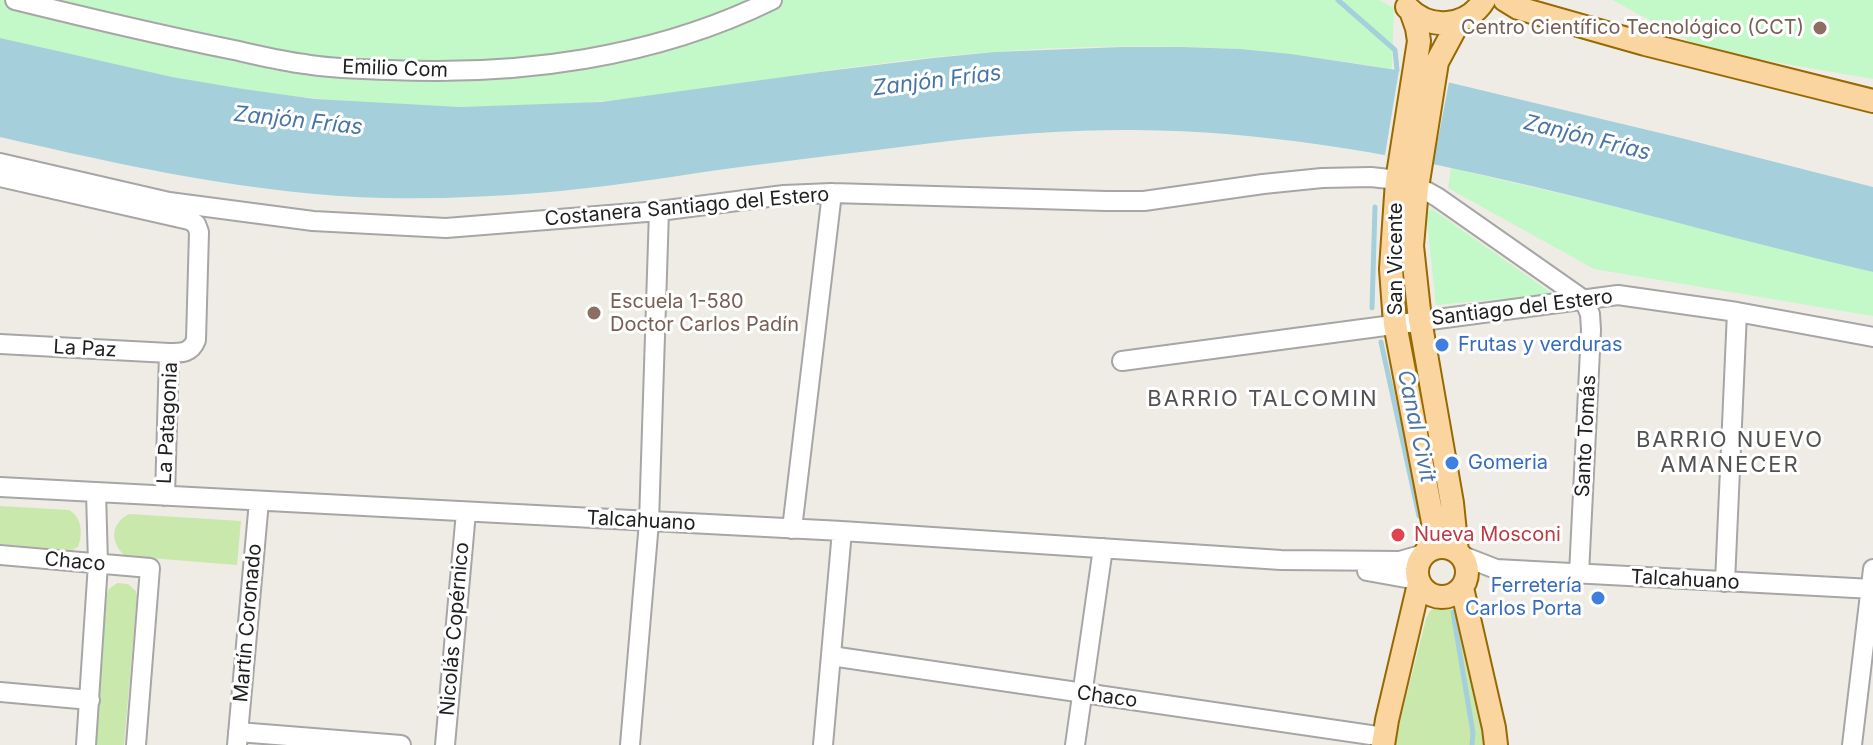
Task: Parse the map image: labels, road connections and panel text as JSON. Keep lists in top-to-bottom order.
{
  "streets": {
    "main road": ["San Vicente"],
    "street": [
      "Emilio Com",
      "Costanera Santiago del Estero",
      "Santiago del Estero",
      "La Paz",
      "La Patagonia",
      "Santo Tomás",
      "Talcahuano",
      "Chaco",
      "Martín Coronado",
      "Nicolás Copérnico"
    ]
  },
  "crossings": [
    ["Costanera Santiago del Estero", "San Vicente"],
    ["Costanera Santiago del Estero", "Santiago del Estero"],
    ["Costanera Santiago del Estero", "Santo Tomás"],
    ["San Vicente", "Santiago del Estero"],
    ["San Vicente", "Talcahuano"],
    ["Santiago del Estero", "Santo Tomás"],
    ["La Paz", "La Patagonia"],
    ["La Patagonia", "Talcahuano"],
    ["Santo Tomás", "Talcahuano"],
    ["Talcahuano", "Martín Coronado"],
    ["Talcahuano", "Nicolás Copérnico"]
  ],
  "districts": ["BARRIO TALCOMIN", "BARRIO NUEVO AMANECER"],
  "water": ["Zanjón Frías", "Canal Civit"],
  "places": [
    "Centro Científico Tecnológico (CCT)",
    "Escuela 1-580 Doctor Carlos Padín",
    "Frutas y verduras",
    "Gomeria",
    "Nueva Mosconi",
    "Ferretería Carlos Porta"
  ]
}
